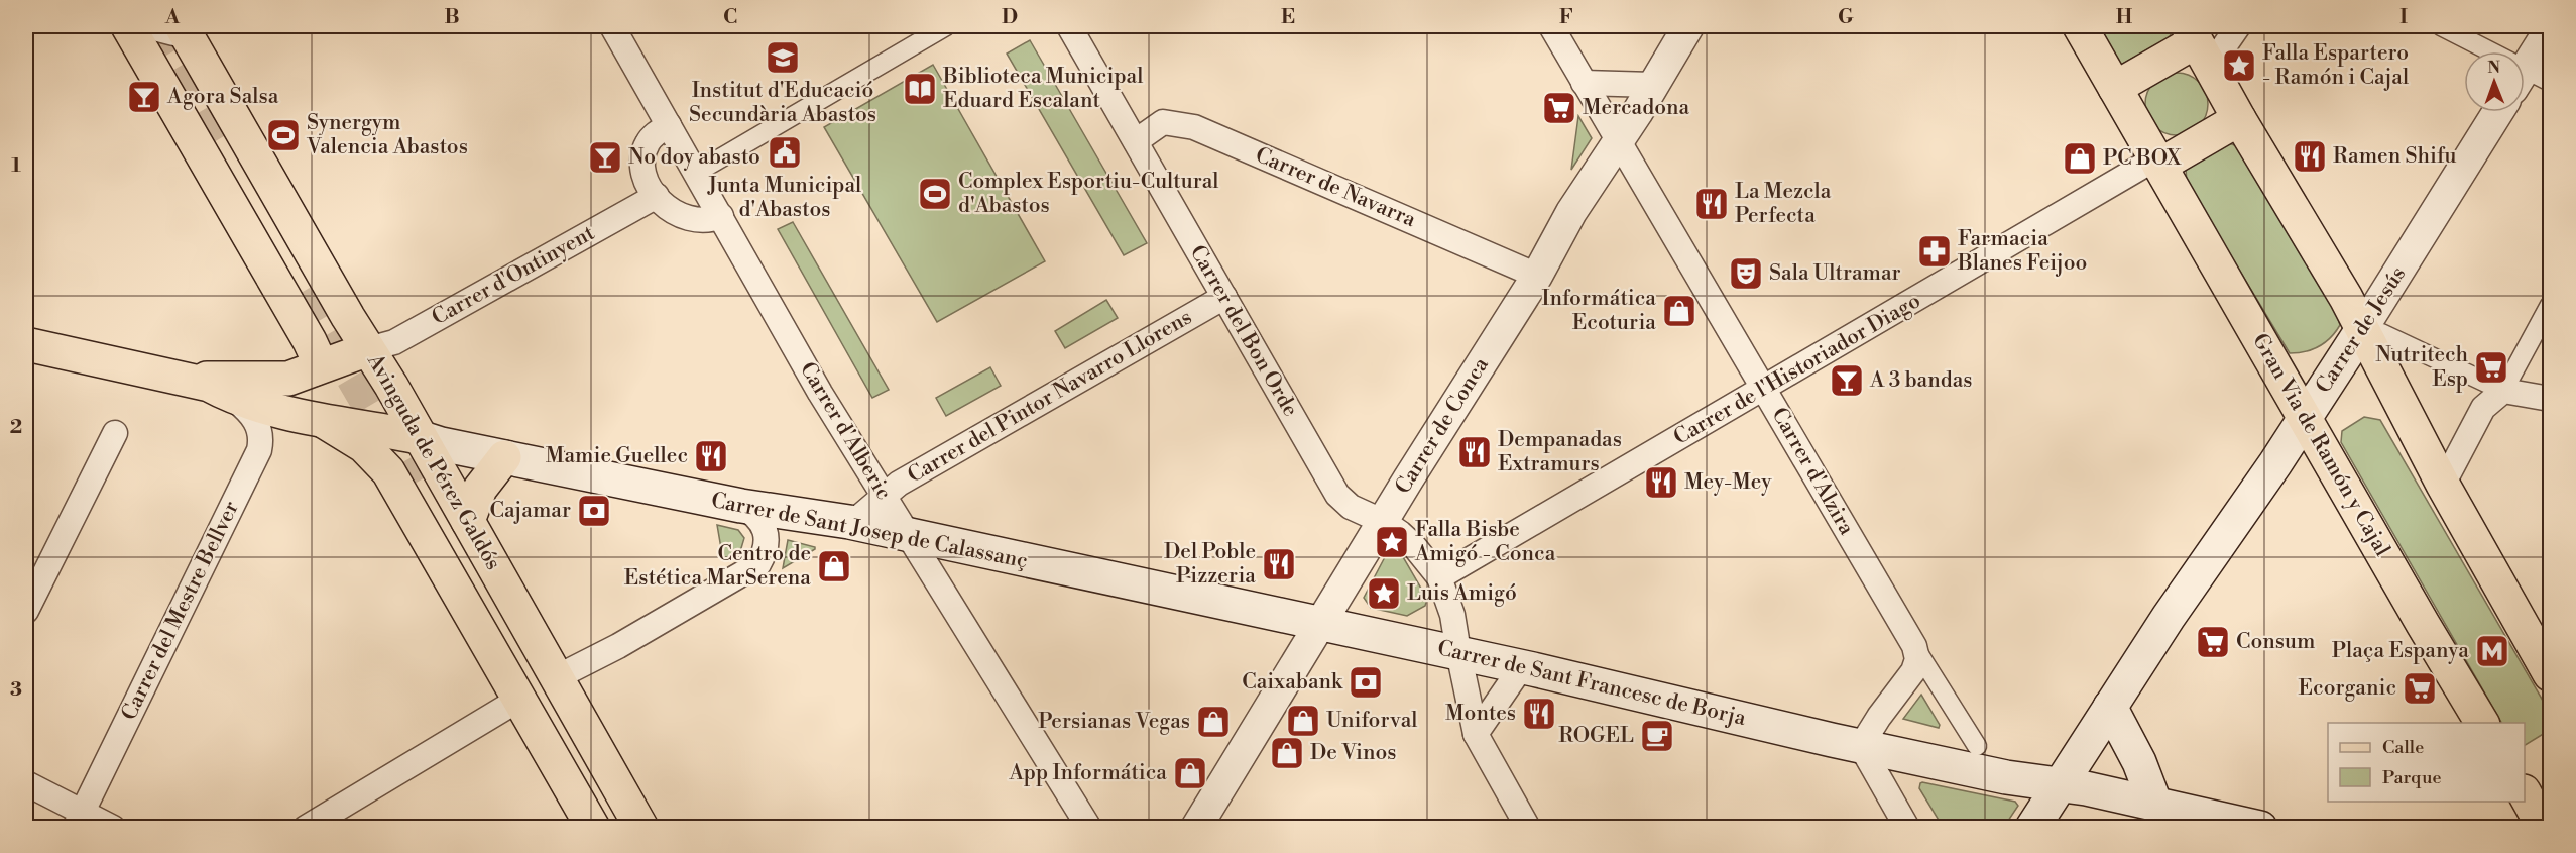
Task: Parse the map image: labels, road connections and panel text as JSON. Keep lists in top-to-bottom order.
{
  "streets": {
    "main road": [
      "Carrer de Jesús",
      "Gran Via de Ramón y Cajal",
      "Avinguda de Pérez Galdós",
      "Carrer de Sant Josep de Calassanç",
      "Carrer de Sant Francesc de Borja"
    ],
    "street": [
      "Carrer de Navarra",
      "Carrer d'Ontinyent",
      "Carrer del Bon Orde",
      "Carrer de l'Historiador Diago",
      "Carrer del Pintor Navarro Llorens",
      "Carrer de Conca",
      "Carrer d'Alberic",
      "Carrer d'Alzira",
      "Carrer del Mestre Bellver"
    ]
  },
  "crossings": [
    ["Carrer de Navarra", "Carrer del Bon Orde"],
    ["Carrer de Navarra", "Carrer de Conca"],
    ["Carrer d'Ontinyent", "Avinguda de Pérez Galdós"],
    ["Carrer de Jesús", "Gran Via de Ramón y Cajal"],
    ["Carrer de Jesús", "Carrer de Sant Francesc de Borja"],
    ["Carrer del Bon Orde", "Carrer de l'Historiador Diago"],
    ["Carrer del Bon Orde", "Carrer del Pintor Navarro Llorens"],
    ["Carrer del Bon Orde", "Carrer de Conca"],
    ["Carrer del Bon Orde", "Carrer de Sant Francesc de Borja"],
    ["Carrer de l'Historiador Diago", "Gran Via de Ramón y Cajal"],
    ["Carrer de l'Historiador Diago", "Carrer d'Alzira"],
    ["Carrer del Pintor Navarro Llorens", "Carrer d'Alberic"],
    ["Carrer del Pintor Navarro Llorens", "Carrer de Sant Josep de Calassanç"],
    ["Carrer de Conca", "Carrer d'Alzira"],
    ["Carrer de Conca", "Carrer de Sant Josep de Calassanç"],
    ["Carrer de Conca", "Carrer de Sant Francesc de Borja"],
    ["Carrer d'Alberic", "Carrer de Sant Josep de Calassanç"],
    ["Avinguda de Pérez Galdós", "Carrer de Sant Josep de Calassanç"],
    ["Carrer de Sant Josep de Calassanç", "Carrer de Sant Francesc de Borja"]
  ],
  "places": {
    "school or university": ["Institut d'Educació Secundària Abastos"],
    "place": ["Falla Espartero - Ramón i Cajal", "Falla Bisbe Amigó - Conca", "Luis Amigó"],
    "library": ["Biblioteca Municipal Eduard Escalant"],
    "bar": ["Agora Salsa", "No doy abasto", "A 3 bandas"],
    "supermarket": [
      "Mercadona",
      "Nutritech Esp",
      "Consum",
      "Ecorganic"
    ],
    "sports": ["Synergym Valencia Abastos", "Complex Esportiu-Cultural d'Abastos"],
    "public building": ["Junta Municipal d'Abastos"],
    "restaurant": [
      "Ramen Shifu",
      "La Mezcla Perfecta",
      "Dempanadas Extramurs",
      "Mamie Guellec",
      "Mey-Mey",
      "Del Poble Pizzeria",
      "Montes"
    ],
    "shop": [
      "PC BOX",
      "Informática Ecoturia",
      "Centro de Estética MarSerena",
      "Uniforval",
      "Persianas Vegas",
      "De Vinos",
      "App Informática"
    ],
    "pharmacy": ["Farmacia Blanes Feijoo"],
    "theatre": ["Sala Ultramar"],
    "bank": ["Cajamar", "Caixabank"],
    "metro station": ["Plaça Espanya"],
    "cafe": ["ROGEL"]
  },
  "legend": ["Calle", "Parque"],
  "north": "top",
  "grid": {
    "columns": [
      "A",
      "B",
      "C",
      "D",
      "E",
      "F",
      "G",
      "H",
      "I"
    ],
    "rows": ["1", "2", "3"]
  }
}
